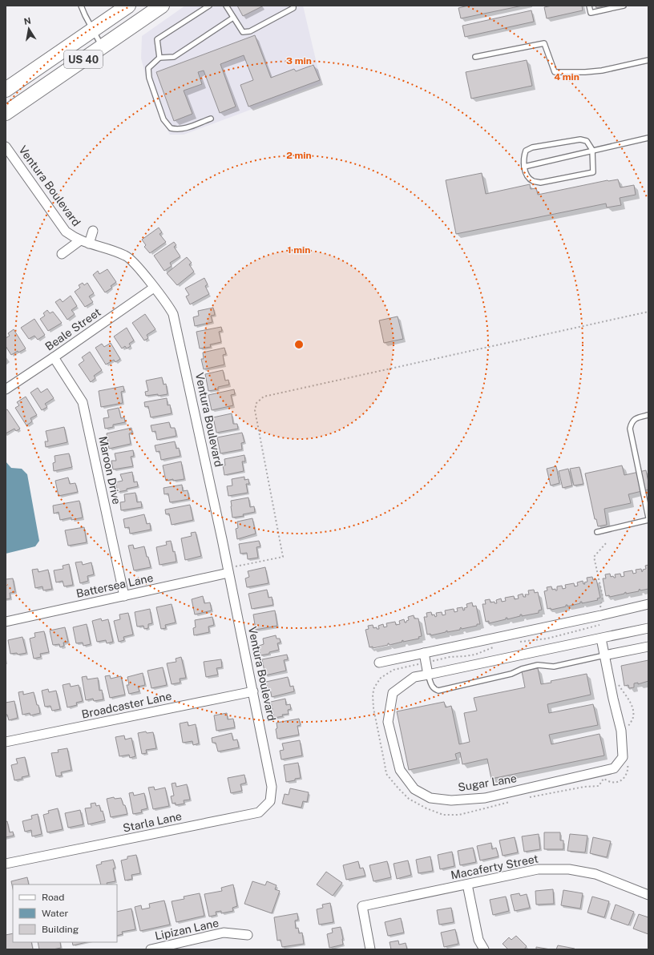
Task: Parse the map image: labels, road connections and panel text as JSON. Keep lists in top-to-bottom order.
{
  "streets": {
    "main road": ["US 40"],
    "street": [
      "Ventura Boulevard",
      "Beale Street",
      "Maroon Drive",
      "Battersea Lane",
      "Broadcaster Lane",
      "Sugar Lane",
      "Starla Lane",
      "Macaferty Street",
      "Lipizan Lane"
    ]
  },
  "crossings": [
    ["Ventura Boulevard", "Beale Street"],
    ["Ventura Boulevard", "Battersea Lane"],
    ["Ventura Boulevard", "Broadcaster Lane"],
    ["Ventura Boulevard", "Starla Lane"],
    ["Beale Street", "Maroon Drive"],
    ["Maroon Drive", "Battersea Lane"]
  ],
  "legend": ["Road", "Water", "Building"],
  "north": "top",
  "rings": [
    "3 min",
    "4 min",
    "2 min",
    "1 min"
  ]
}
